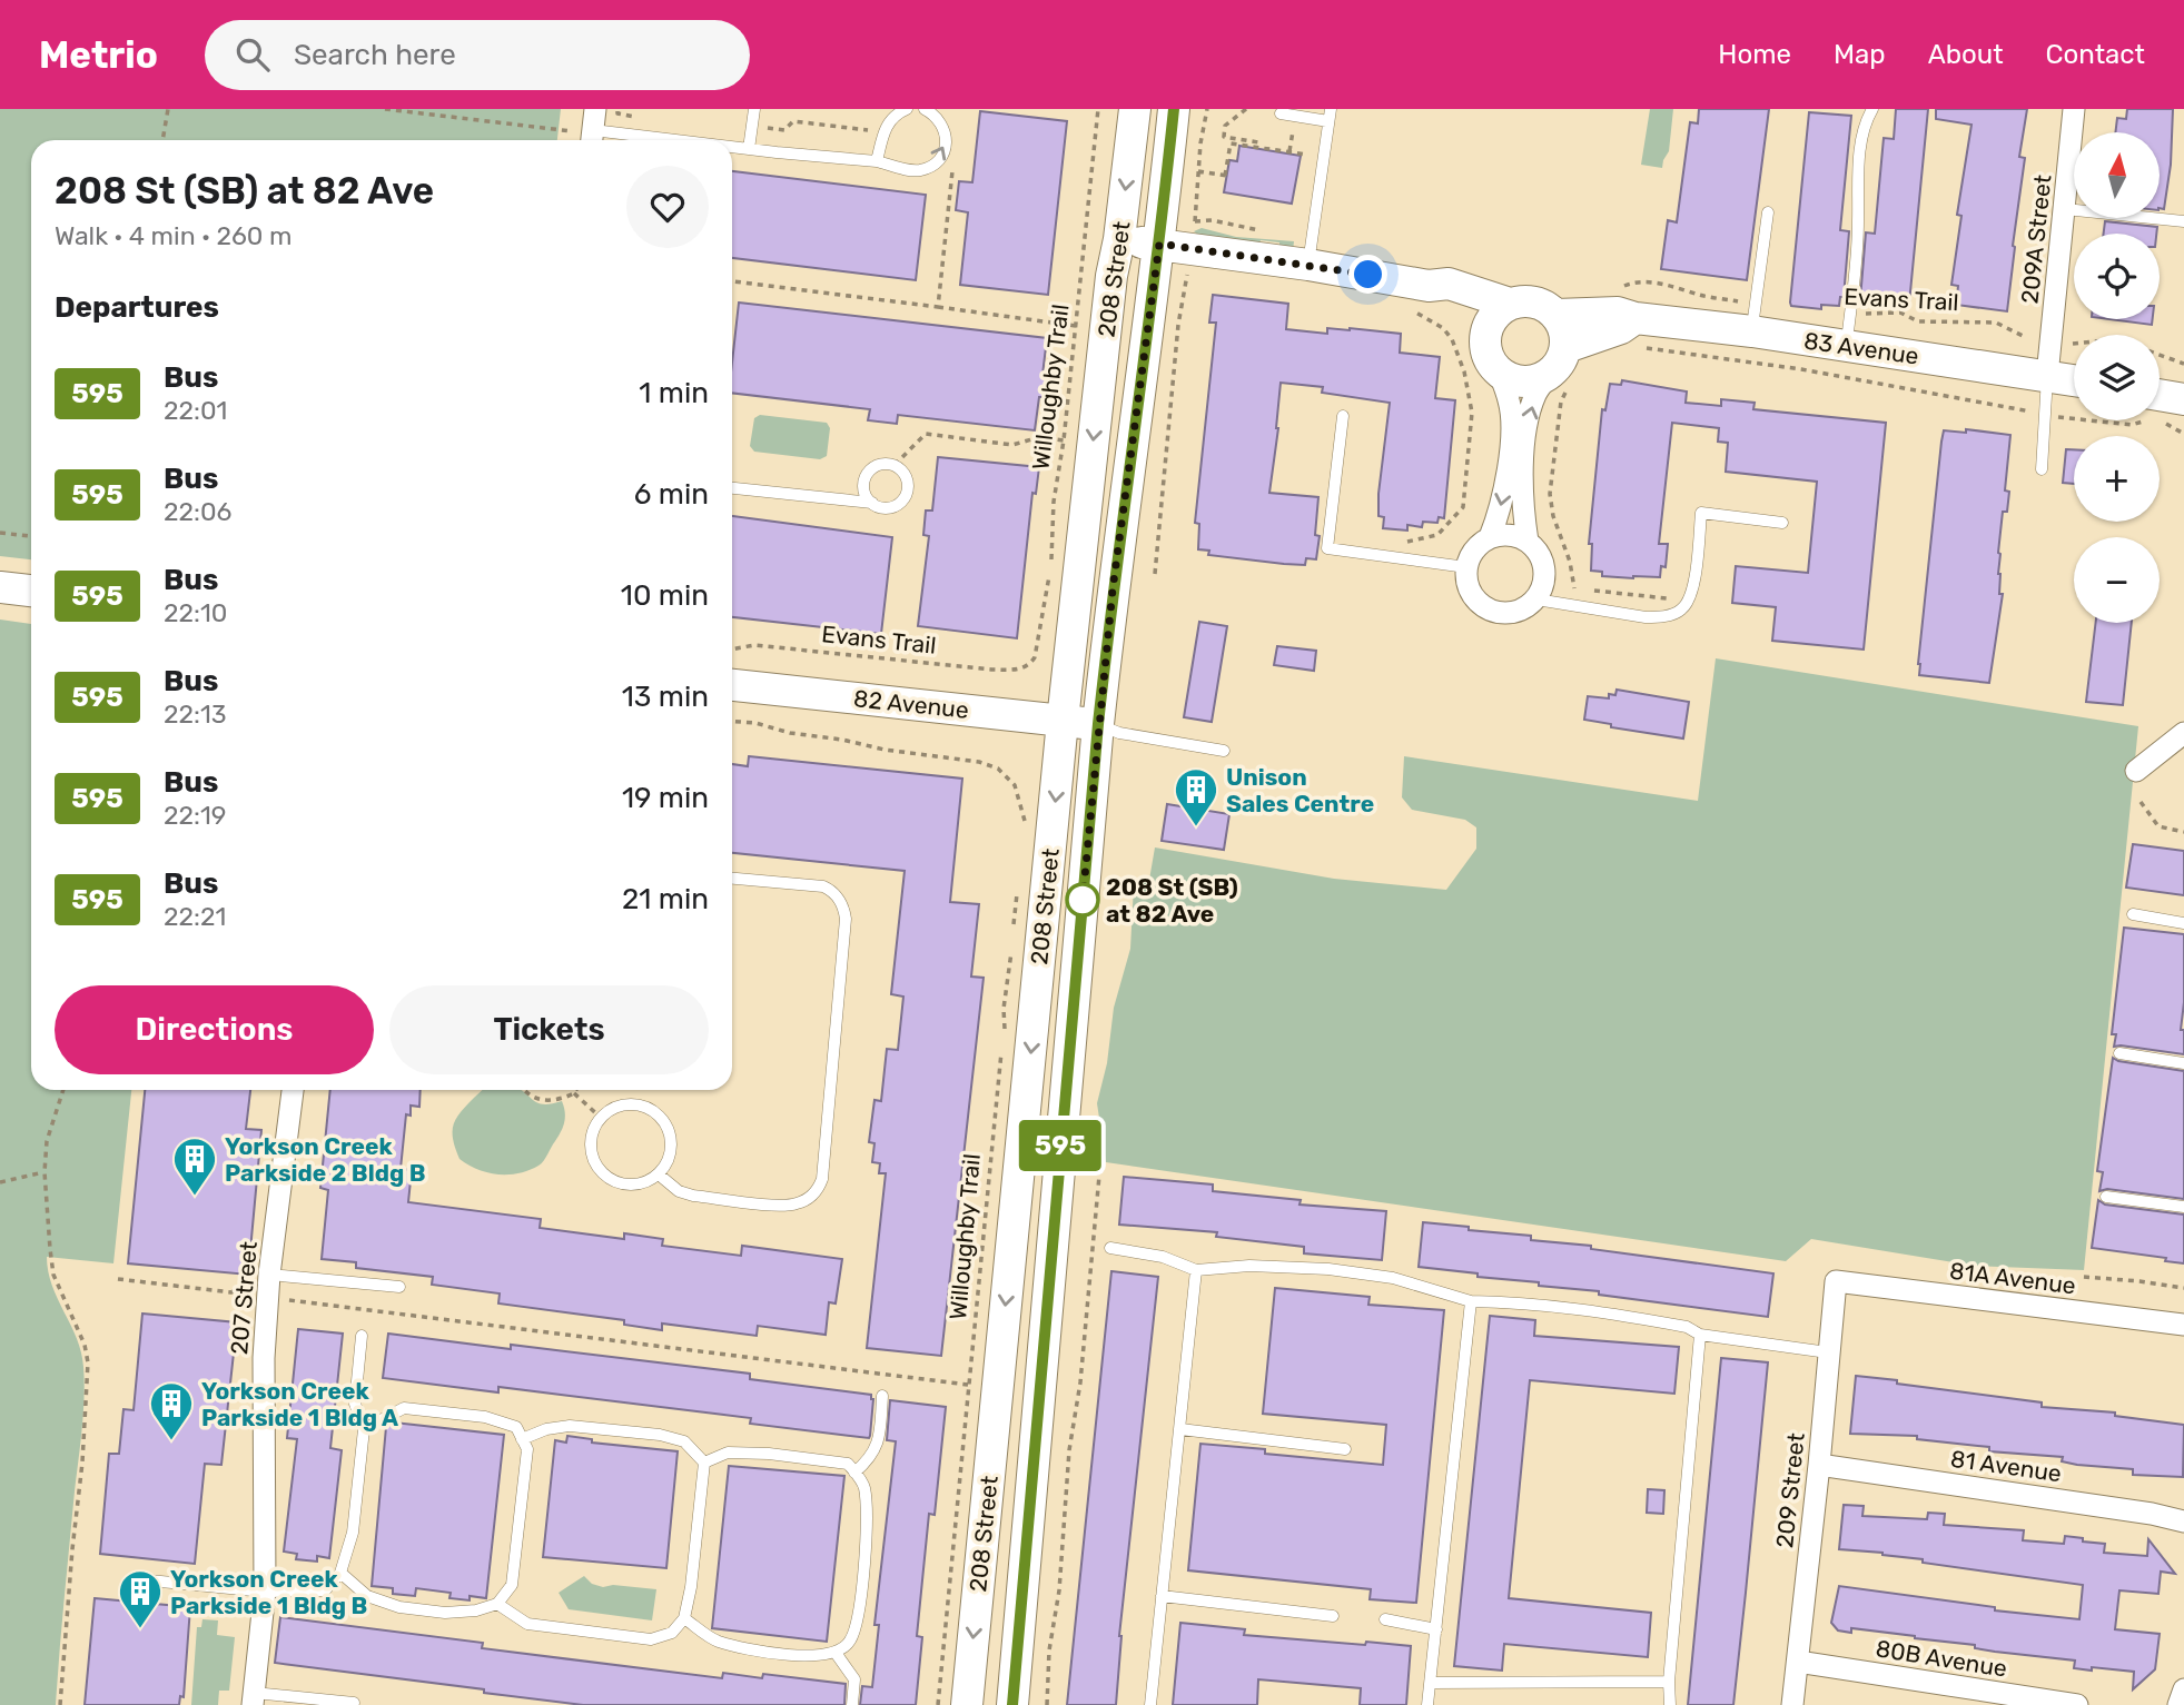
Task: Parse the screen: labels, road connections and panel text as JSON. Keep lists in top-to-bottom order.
{
  "streets": {
    "main road": ["208 Street", "83 Avenue", "82 Avenue"],
    "street": [
      "209A Street",
      "81A Avenue",
      "207 Street",
      "81 Avenue",
      "209 Street",
      "80B Avenue"
    ],
    "path": ["Evans Trail", "Willoughby Trail"]
  },
  "crossings": [
    ["209A Street", "83 Avenue"],
    ["208 Street", "82 Avenue"],
    ["Evans Trail", "Willoughby Trail"],
    ["81A Avenue", "209 Street"],
    ["81 Avenue", "209 Street"],
    ["209 Street", "80B Avenue"]
  ],
  "places": {
    "building": [
      "Unison Sales Centre",
      "Yorkson Creek Parkside 2 Bldg B",
      "Yorkson Creek Parkside 1 Bldg A",
      "Yorkson Creek Parkside 1 Bldg B"
    ],
    "other": ["208 St (SB) at 82 Ave"]
  },
  "lines": ["bus line 595"],
  "north": "top",
  "page": {
    "header": "Metrio",
    "search": "Search here",
    "nav": [
      "Home",
      "Map",
      "About",
      "Contact"
    ],
    "on_map": "595",
    "map_buttons": ["+", "−"],
    "heading": [
      ["208 St (SB) at 82 Ave", "Walk · 4 min · 260 m"],
      "Departures"
    ],
    "list": [
      {
        "mark": "595",
        "name": "Bus",
        "note": "22:01",
        "value": "1 min"
      },
      {
        "mark": "595",
        "name": "Bus",
        "note": "22:06",
        "value": "6 min"
      },
      {
        "mark": "595",
        "name": "Bus",
        "note": "22:10",
        "value": "10 min"
      },
      {
        "mark": "595",
        "name": "Bus",
        "note": "22:13",
        "value": "13 min"
      },
      {
        "mark": "595",
        "name": "Bus",
        "note": "22:19",
        "value": "19 min"
      },
      {
        "mark": "595",
        "name": "Bus",
        "note": "22:21",
        "value": "21 min"
      }
    ],
    "buttons": ["Directions", "Tickets"]
  }
}
